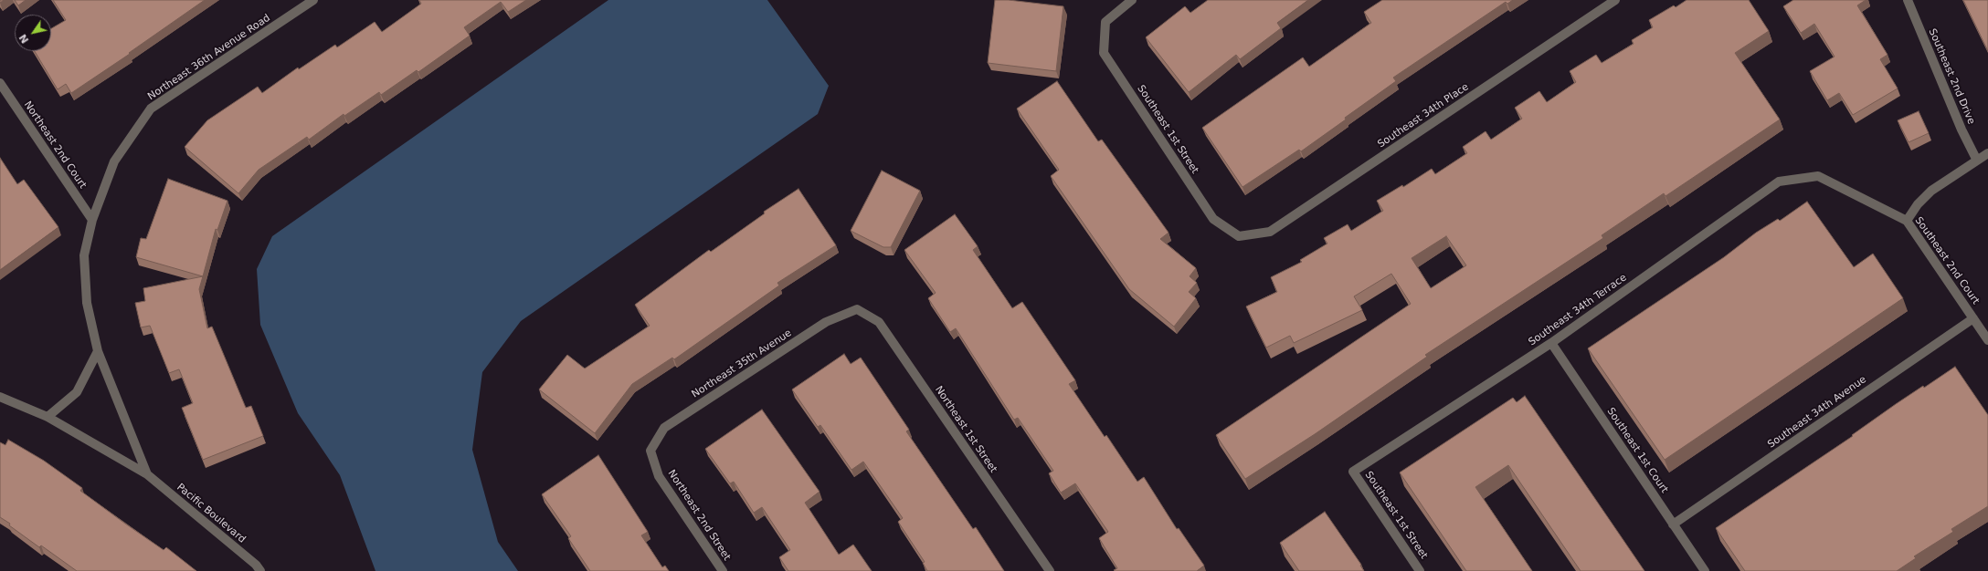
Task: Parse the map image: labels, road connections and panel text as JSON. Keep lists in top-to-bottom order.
{
  "streets": {
    "street": [
      "Northeast 36th Avenue Road",
      "Southeast 2nd Drive",
      "Southeast 34th Place",
      "Southeast 1st Street",
      "Northeast 2nd Court",
      "Southeast 2nd Court",
      "Southeast 34th Terrace",
      "Northeast 35th Avenue",
      "Southeast 34th Avenue",
      "Northeast 1st Street",
      "Southeast 1st Court",
      "Pacific Boulevard",
      "Northeast 2nd Street"
    ]
  },
  "crossings": [
    ["Northeast 36th Avenue Road", "Northeast 2nd Court"],
    ["Northeast 36th Avenue Road", "Pacific Boulevard"],
    ["Southeast 34th Place", "Southeast 1st Street"],
    ["Southeast 1st Street", "Southeast 34th Terrace"],
    ["Southeast 2nd Court", "Southeast 34th Terrace"],
    ["Southeast 2nd Court", "Southeast 34th Avenue"],
    ["Southeast 34th Terrace", "Southeast 1st Court"],
    ["Northeast 35th Avenue", "Northeast 1st Street"],
    ["Northeast 35th Avenue", "Northeast 2nd Street"],
    ["Southeast 34th Avenue", "Southeast 1st Court"]
  ],
  "north": "bottom left"
}
